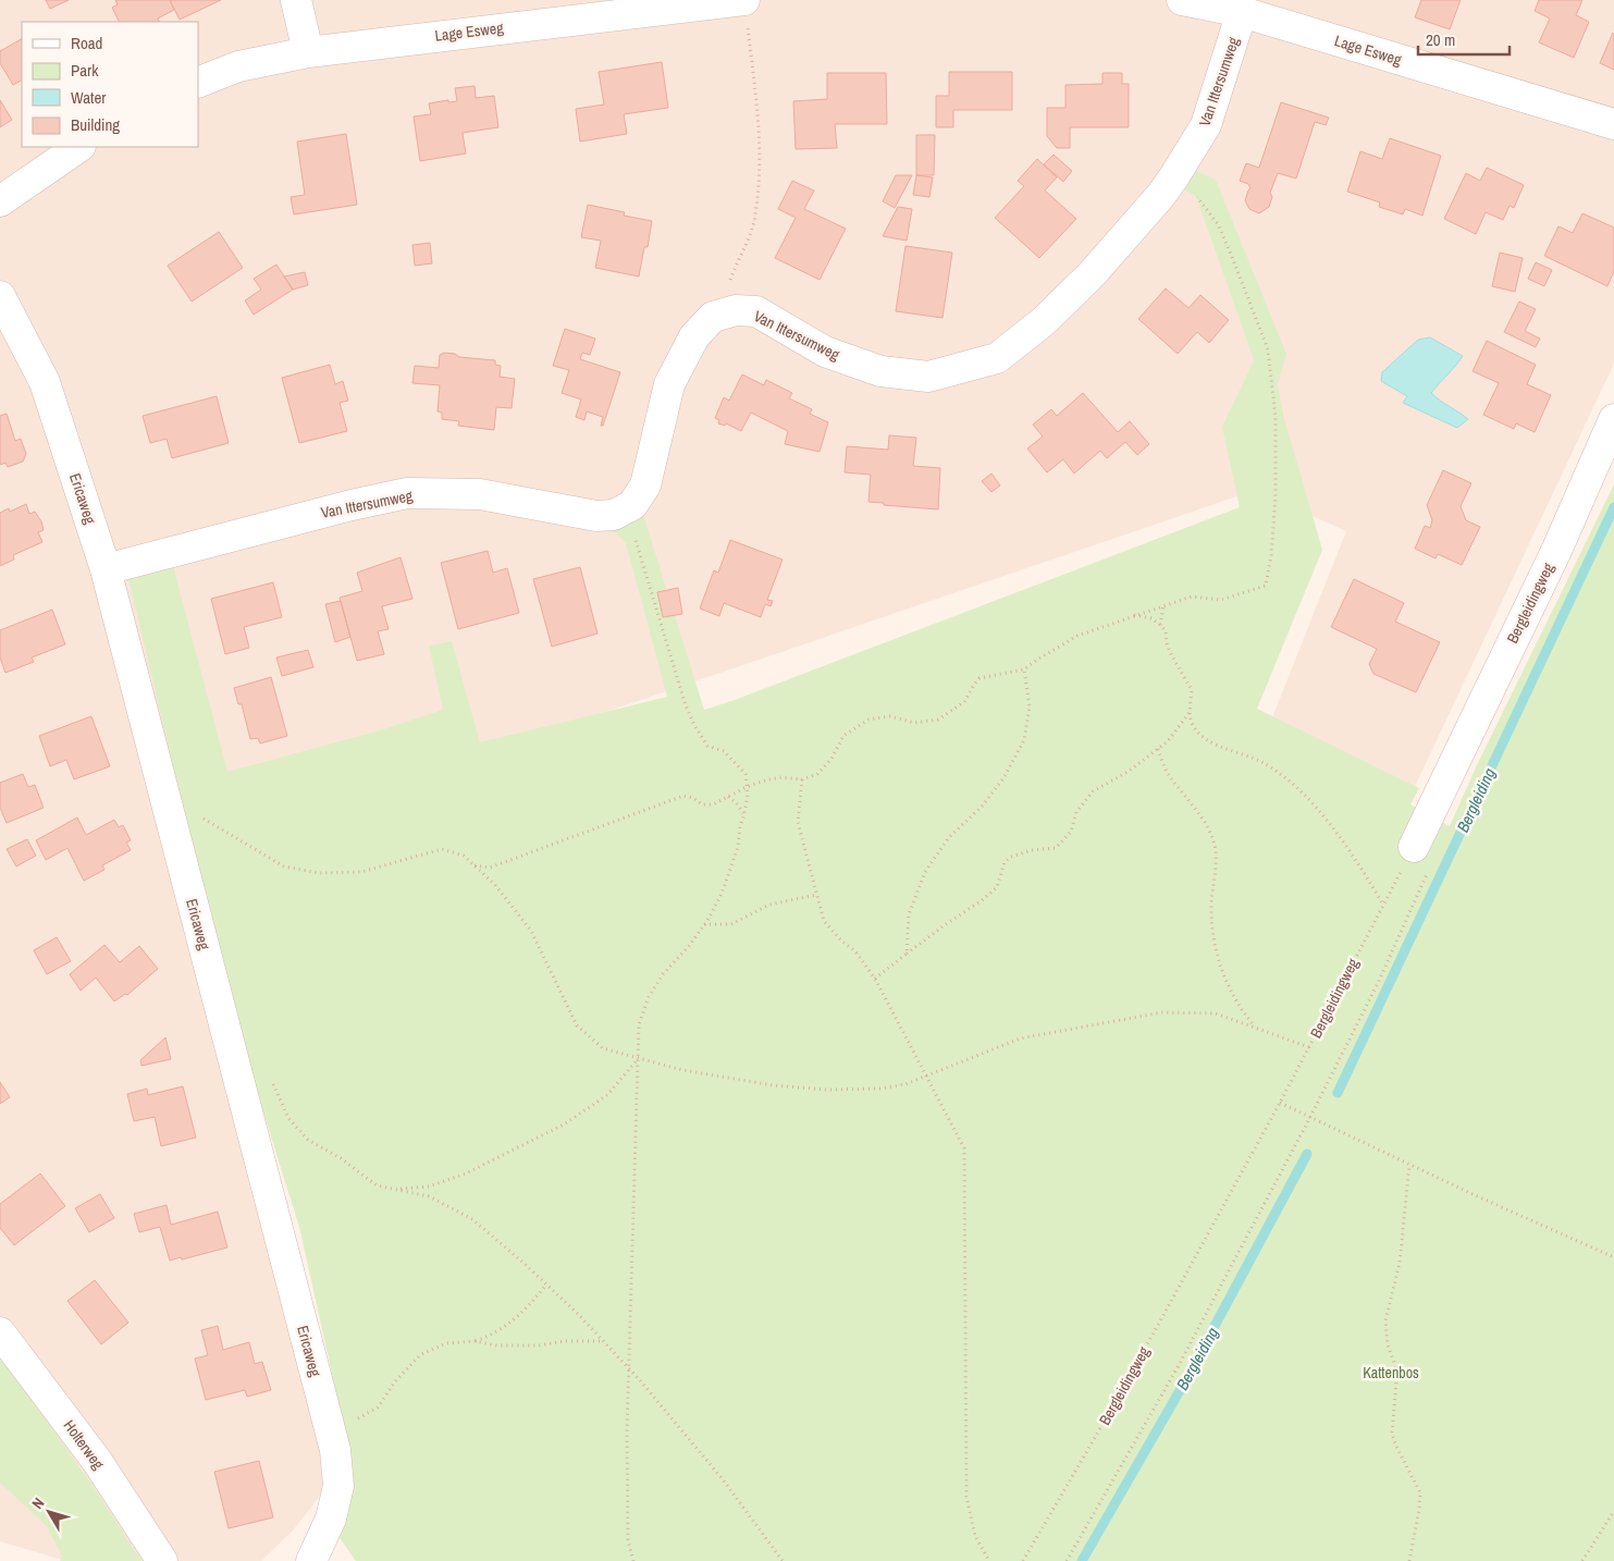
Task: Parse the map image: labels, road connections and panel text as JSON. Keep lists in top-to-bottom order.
{
  "streets": {
    "street": [
      "Lage Esweg",
      "Van Ittersumweg",
      "Ericaweg",
      "Bergleidingweg",
      "Holterweg"
    ]
  },
  "crossings": [
    ["Lage Esweg", "Van Ittersumweg"],
    ["Van Ittersumweg", "Ericaweg"]
  ],
  "water": ["Bergleiding"],
  "parks": ["Kattenbos"],
  "legend": [
    "Road",
    "Park",
    "Water",
    "Building"
  ],
  "scale_bar": "20 m",
  "north": "top left"
}
